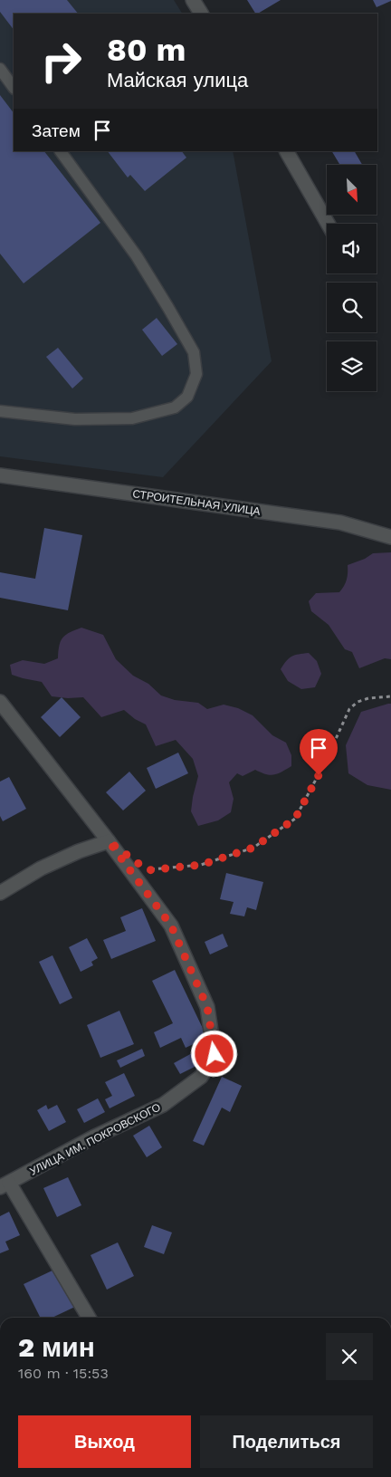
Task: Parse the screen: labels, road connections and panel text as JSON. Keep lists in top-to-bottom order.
{
  "streets": {
    "street": ["СТРОИТЕЛЬНАЯ УЛИЦА", "УЛИЦА ИМ. ПОКРОВСКОГО"]
  },
  "north": "bottom right",
  "page": {
    "turn": ["80 m", "Майская улица"],
    "then": "Затем",
    "heading": ["2 мин", "160 m · 15:53"],
    "buttons": ["Выход", "Поделиться"]
  }
}
